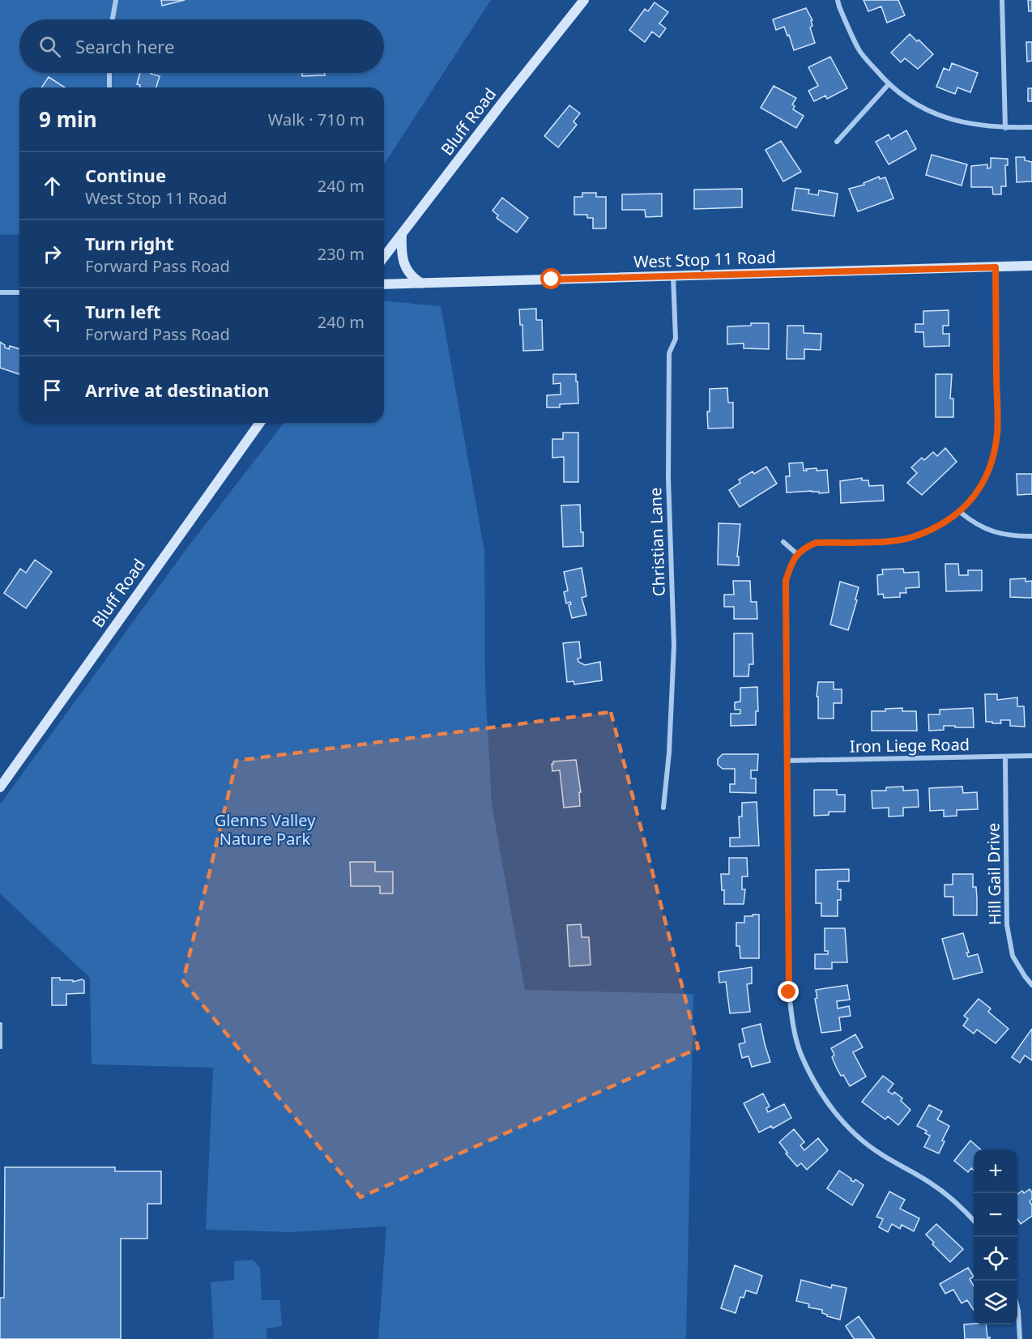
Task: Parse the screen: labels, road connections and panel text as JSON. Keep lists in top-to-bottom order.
{
  "streets": {
    "main road": ["Bluff Road", "West Stop 11 Road"],
    "street": ["Christian Lane", "Iron Liege Road", "Hill Gail Drive"]
  },
  "crossings": [
    ["West Stop 11 Road", "Christian Lane"],
    ["Iron Liege Road", "Hill Gail Drive"]
  ],
  "parks": ["Glenns Valley Nature Park"],
  "page": {
    "search": "Search here",
    "heading": ["9 min", "Walk · 710 m"],
    "list": [
      ["Continue", "West Stop 11 Road", "240 m"],
      ["Turn right", "Forward Pass Road", "230 m"],
      ["Turn left", "Forward Pass Road", "240 m"],
      "Arrive at destination"
    ],
    "map_buttons": ["+", "−"]
  }
}
